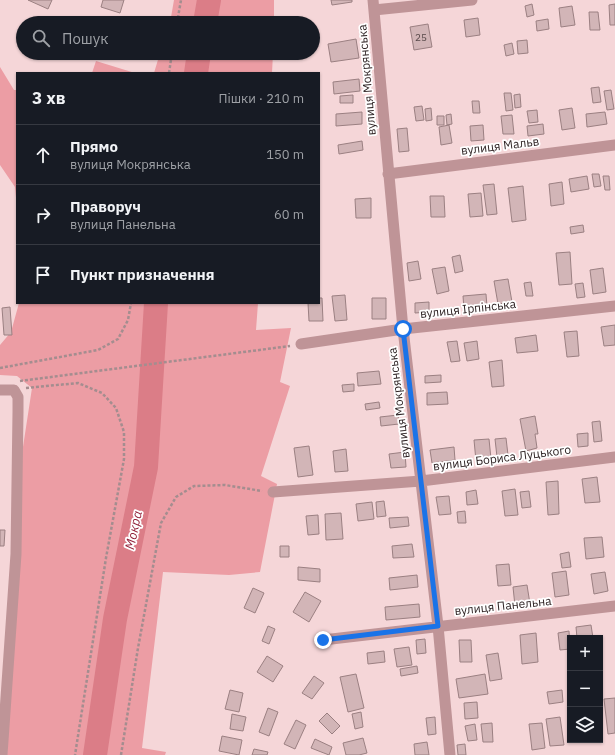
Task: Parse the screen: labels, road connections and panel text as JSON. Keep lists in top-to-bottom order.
{
  "streets": {
    "street": [
      "вулиця Мокрянська",
      "вулиця Мальв",
      "вулиця Ірпінська",
      "вулиця Бориса Луцького",
      "вулиця Панельна"
    ]
  },
  "crossings": [
    ["вулиця Мокрянська", "вулиця Мальв"],
    ["вулиця Мокрянська", "вулиця Ірпінська"],
    ["вулиця Мокрянська", "вулиця Бориса Луцького"],
    ["вулиця Мокрянська", "вулиця Панельна"]
  ],
  "water": ["Мокра"],
  "house_numbers": ["25"],
  "page": {
    "search": "Пошук",
    "heading": ["3 хв", "Пішки · 210 m"],
    "list": [
      ["Прямо", "вулиця Мокрянська", "150 m"],
      ["Праворуч", "вулиця Панельна", "60 m"],
      "Пункт призначення"
    ],
    "map_buttons": ["+", "−"]
  }
}
